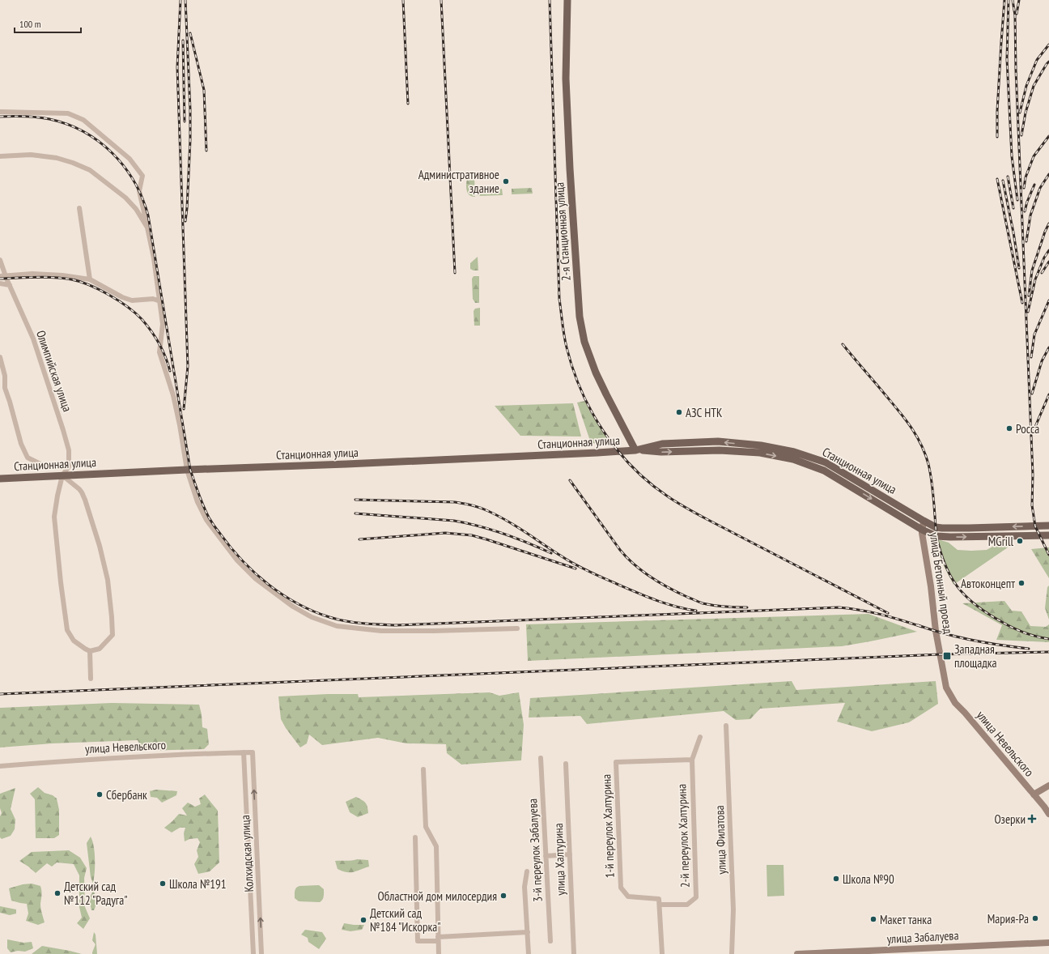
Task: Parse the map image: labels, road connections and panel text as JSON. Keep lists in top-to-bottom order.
{
  "streets": {
    "main road": ["2-я Станционная улица", "Станционная улица"],
    "street": [
      "Олимпийская улица",
      "улица Бетонный проезд",
      "улица Невельского",
      "1-й переулок Халтурина",
      "2-й переулок Халтурина",
      "улица Филатова",
      "3-й переулок Забалуева",
      "Колхидская улица",
      "улица Халтурина",
      "улица Забалуева"
    ]
  },
  "crossings": [
    ["2-я Станционная улица", "Станционная улица"],
    ["Станционная улица", "улица Бетонный проезд"],
    ["улица Бетонный проезд", "улица Невельского"],
    ["улица Невельского", "Колхидская улица"],
    ["1-й переулок Халтурина", "2-й переулок Халтурина"]
  ],
  "places": {
    "other": [
      "Административное здание",
      "АЗС НТК",
      "Росса",
      "MGrill",
      "Автоконцепт",
      "Сбербанк",
      "Школа №90",
      "Школа №191",
      "Детский сад №112 \"Радуга\"",
      "Областной дом милосердия",
      "Мария-Ра",
      "Макет танка",
      "Детский сад №184 \"Искорка\""
    ],
    "transit": ["Западная площадка"],
    "health": ["Озерки"]
  },
  "scale_bar": "100 m"
}
